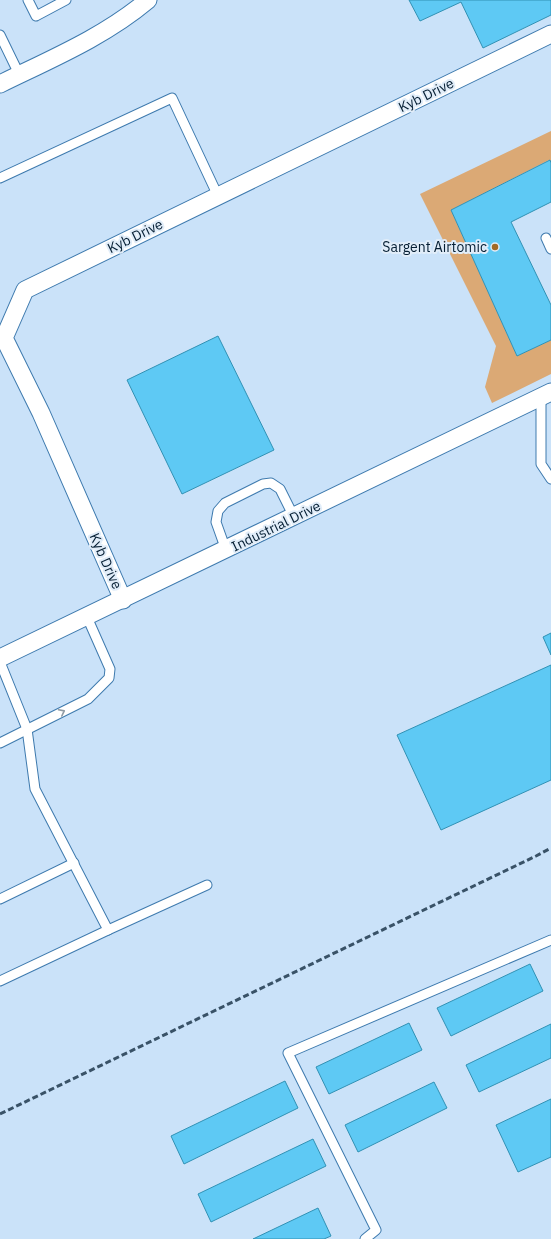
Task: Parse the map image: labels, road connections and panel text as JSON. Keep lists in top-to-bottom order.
{
  "streets": {
    "street": ["Kyb Drive", "Industrial Drive"]
  },
  "crossings": [
    ["Kyb Drive", "Industrial Drive"]
  ],
  "places": ["Sargent Airtomic"]
}
